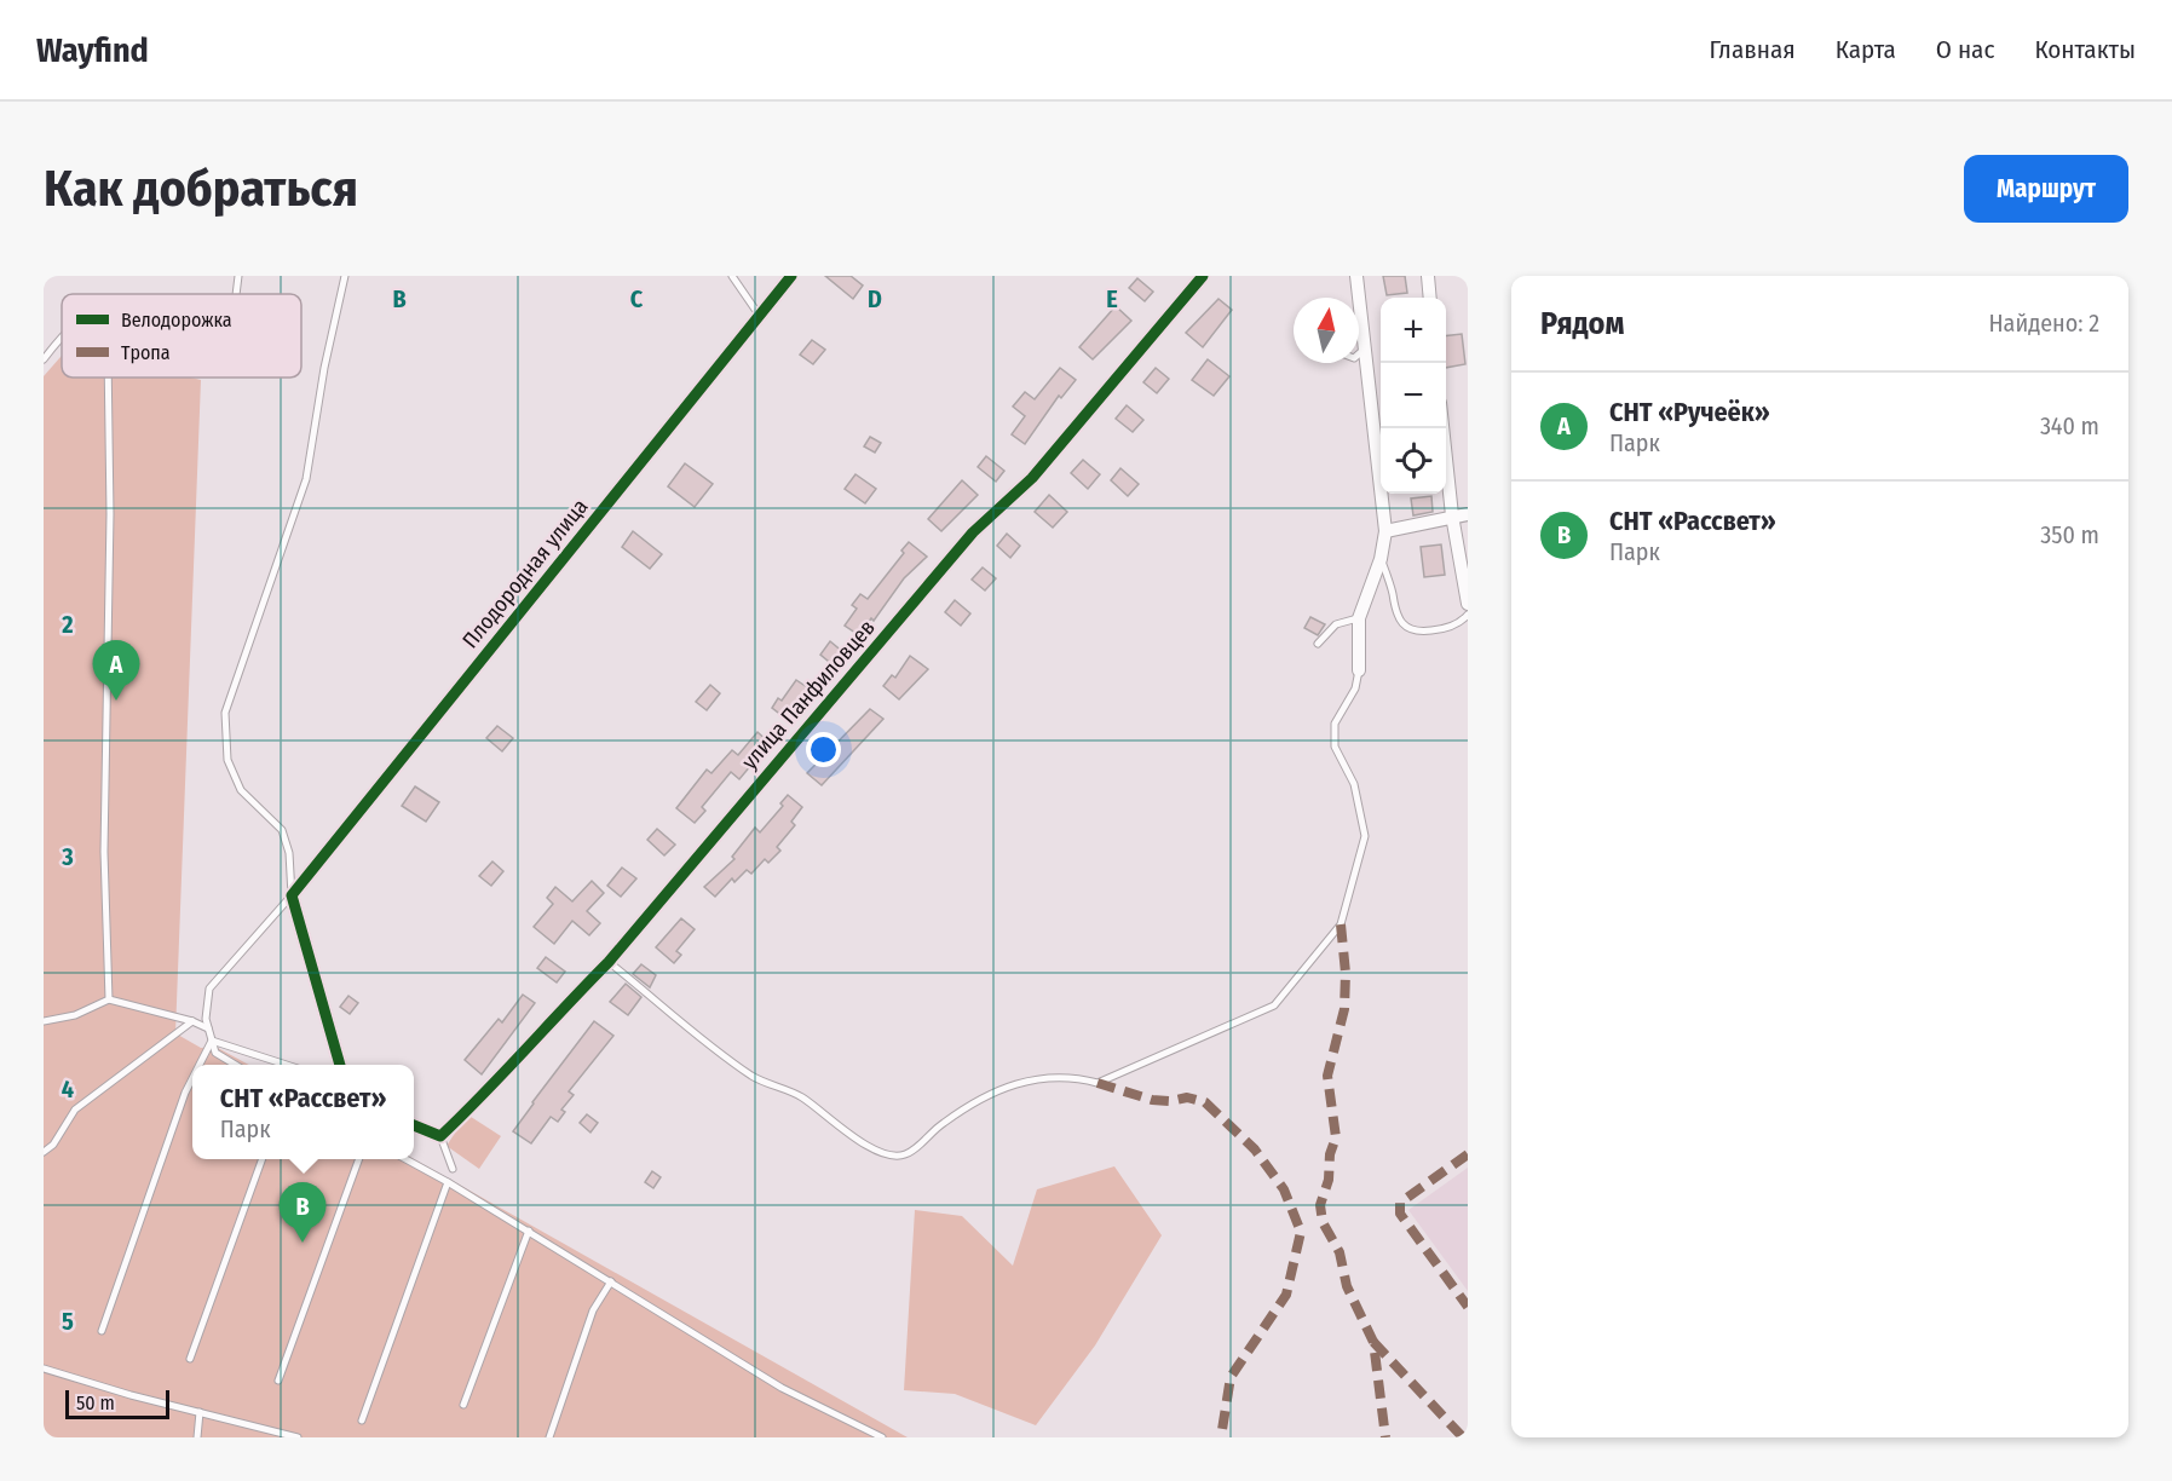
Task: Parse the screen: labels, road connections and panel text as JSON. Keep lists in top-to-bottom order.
{
  "streets": {
    "street": ["Плодородная улица", "улица Панфиловцев"]
  },
  "legend": ["Велодорожка", "Тропа"],
  "scale_bar": "50 m",
  "north": "top",
  "page": {
    "header": "Wayfind",
    "nav": [
      "Главная",
      "Карта",
      "О нас",
      "Контакты"
    ],
    "buttons": "Маршрут",
    "title": "Как добраться",
    "heading": ["Рядом", "Найдено: 2"],
    "map_buttons": ["+", "−"],
    "list": [
      {
        "mark": "A",
        "name": "СНТ «Ручеёк»",
        "note": "Парк",
        "value": "340 m"
      },
      {
        "mark": "B",
        "name": "СНТ «Рассвет»",
        "note": "Парк",
        "value": "350 m"
      }
    ],
    "pins": ["A", "B"],
    "popup": ["СНТ «Рассвет»", "Парк"],
    "scale": "50 m"
  },
  "grid": {
    "columns": [
      "B",
      "C",
      "D",
      "E"
    ],
    "rows": [
      "2",
      "3",
      "4",
      "5"
    ]
  }
}
